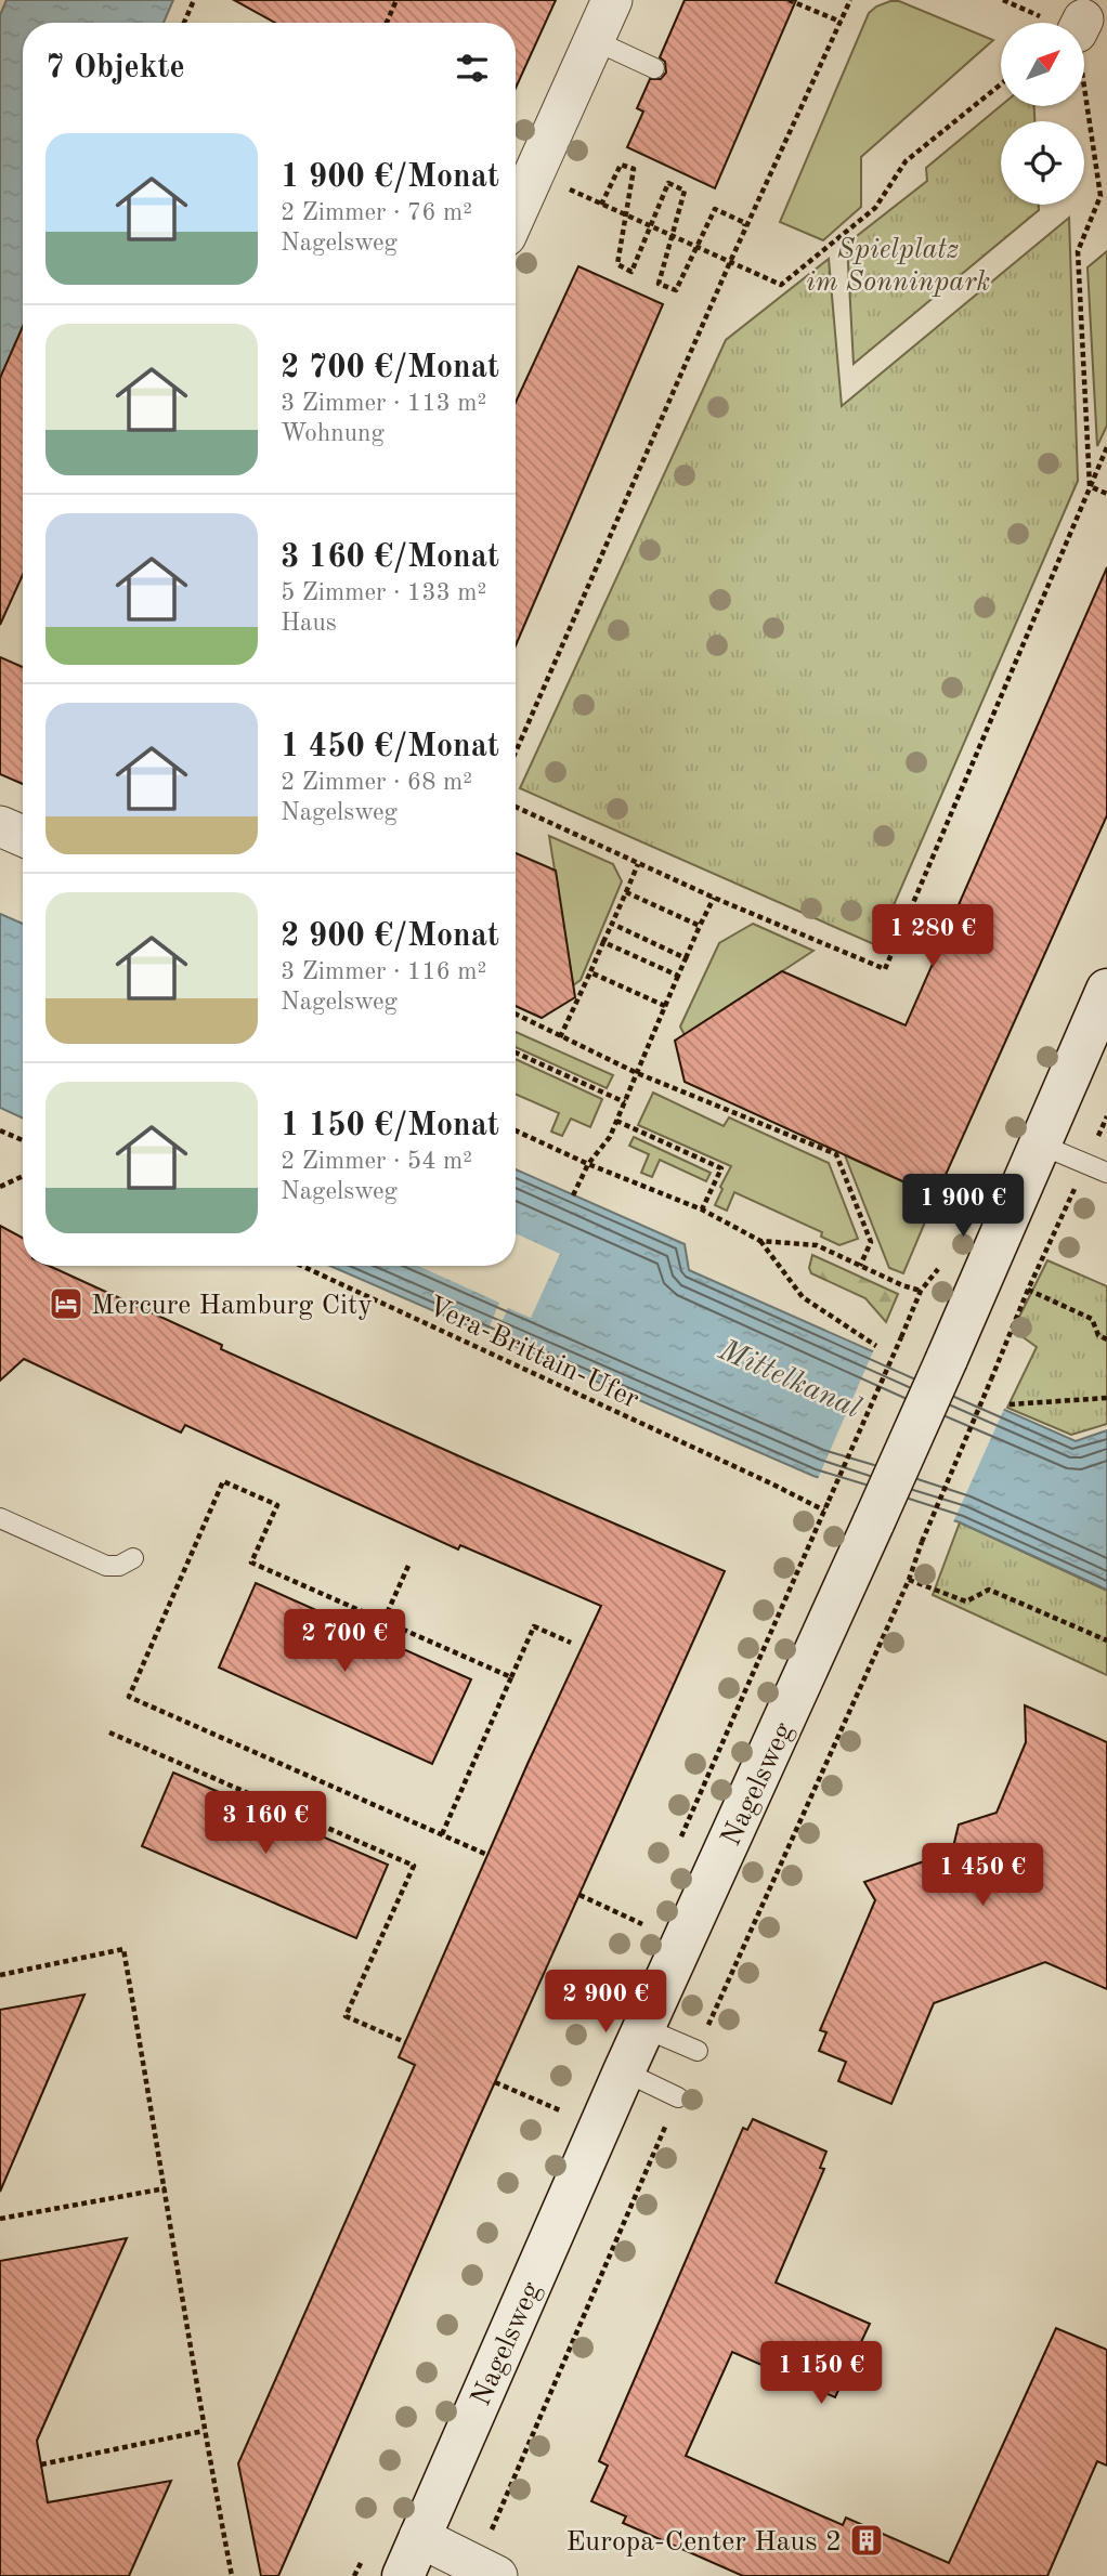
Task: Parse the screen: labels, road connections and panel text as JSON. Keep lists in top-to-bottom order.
{
  "streets": {
    "street": ["Nagelsweg"],
    "path": ["Vera-Brittain-Ufer"]
  },
  "water": ["Mittelkanal"],
  "parks": ["Spielplatz im Sonninpark"],
  "places": {
    "hotel": ["Mercure Hamburg City"],
    "building": ["Europa-Center Haus 2"]
  },
  "north": "top right",
  "page": {
    "heading": "7 Objekte",
    "list": [
      {
        "name": "1 900 €/Monat",
        "note": "2 Zimmer · 76 m² · Nagelsweg"
      },
      {
        "name": "2 700 €/Monat",
        "note": "3 Zimmer · 113 m² · Wohnung"
      },
      {
        "name": "3 160 €/Monat",
        "note": "5 Zimmer · 133 m² · Haus"
      },
      {
        "name": "1 450 €/Monat",
        "note": "2 Zimmer · 68 m² · Nagelsweg"
      },
      {
        "name": "2 900 €/Monat",
        "note": "3 Zimmer · 116 m² · Nagelsweg"
      },
      {
        "name": "1 150 €/Monat",
        "note": "2 Zimmer · 54 m² · Nagelsweg"
      }
    ],
    "price": [
      "1 280 €",
      "1 900 €",
      "2 700 €",
      "3 160 €",
      "1 450 €",
      "2 900 €",
      "1 150 €"
    ]
  }
}
